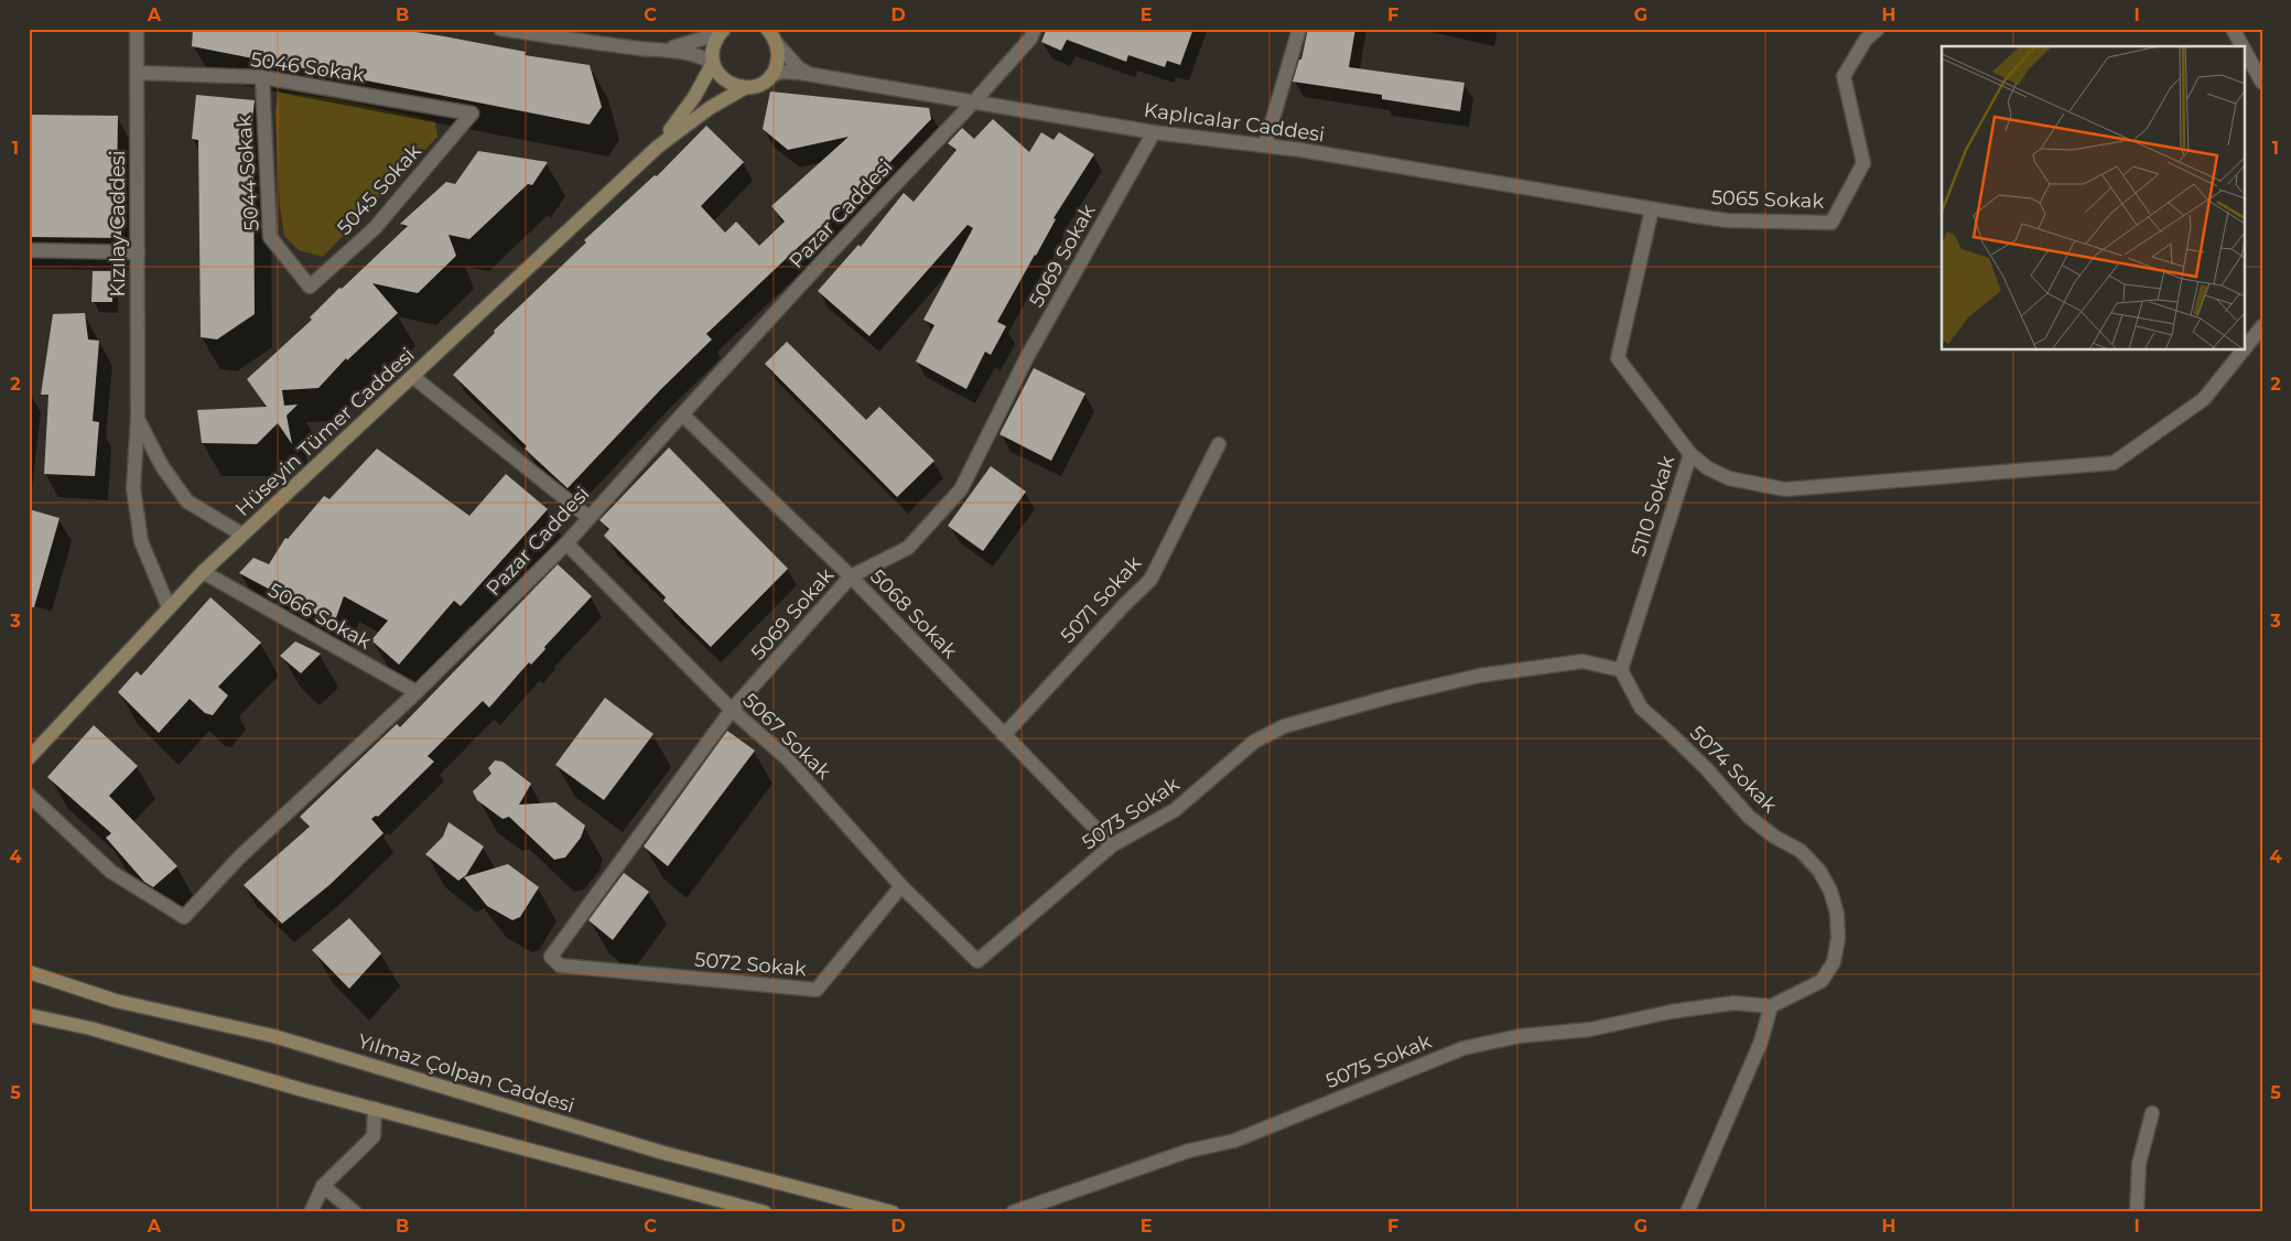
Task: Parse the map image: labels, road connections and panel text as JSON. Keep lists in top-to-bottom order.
{
  "streets": {
    "main road": ["Hüseyin Tümer Caddesi", "Yılmaz Çolpan Caddesi"],
    "street": [
      "5046 Sokak",
      "Kaplıcalar Caddesi",
      "5044 Sokak",
      "5045 Sokak",
      "5065 Sokak",
      "Pazar Caddesi",
      "Kızılay Caddesi",
      "5069 Sokak",
      "5110 Sokak",
      "5071 Sokak",
      "5068 Sokak",
      "5066 Sokak",
      "5067 Sokak",
      "5074 Sokak",
      "5073 Sokak",
      "5072 Sokak",
      "5075 Sokak"
    ]
  },
  "crossings": [
    ["5046 Sokak", "5044 Sokak"],
    ["5046 Sokak", "5045 Sokak"],
    ["5046 Sokak", "Kızılay Caddesi"],
    ["Kaplıcalar Caddesi", "5065 Sokak"],
    ["Kaplıcalar Caddesi", "Pazar Caddesi"],
    ["Kaplıcalar Caddesi", "5069 Sokak"],
    ["Kaplıcalar Caddesi", "Hüseyin Tümer Caddesi"],
    ["Kaplıcalar Caddesi", "5110 Sokak"],
    ["5044 Sokak", "5045 Sokak"],
    ["5065 Sokak", "5110 Sokak"],
    ["Pazar Caddesi", "5068 Sokak"],
    ["Pazar Caddesi", "5066 Sokak"],
    ["Pazar Caddesi", "5067 Sokak"],
    ["Kızılay Caddesi", "Hüseyin Tümer Caddesi"],
    ["5069 Sokak", "5068 Sokak"],
    ["5069 Sokak", "5067 Sokak"],
    ["5069 Sokak", "5072 Sokak"],
    ["Hüseyin Tümer Caddesi", "5066 Sokak"],
    ["5110 Sokak", "5074 Sokak"],
    ["5110 Sokak", "5073 Sokak"],
    ["5071 Sokak", "5068 Sokak"],
    ["5068 Sokak", "5073 Sokak"],
    ["5067 Sokak", "5073 Sokak"],
    ["5067 Sokak", "5072 Sokak"],
    ["5074 Sokak", "5073 Sokak"],
    ["5074 Sokak", "5075 Sokak"]
  ],
  "grid": {
    "columns": [
      "A",
      "B",
      "C",
      "D",
      "E",
      "F",
      "G",
      "H",
      "I"
    ],
    "rows": [
      "1",
      "2",
      "3",
      "4",
      "5"
    ]
  }
}
